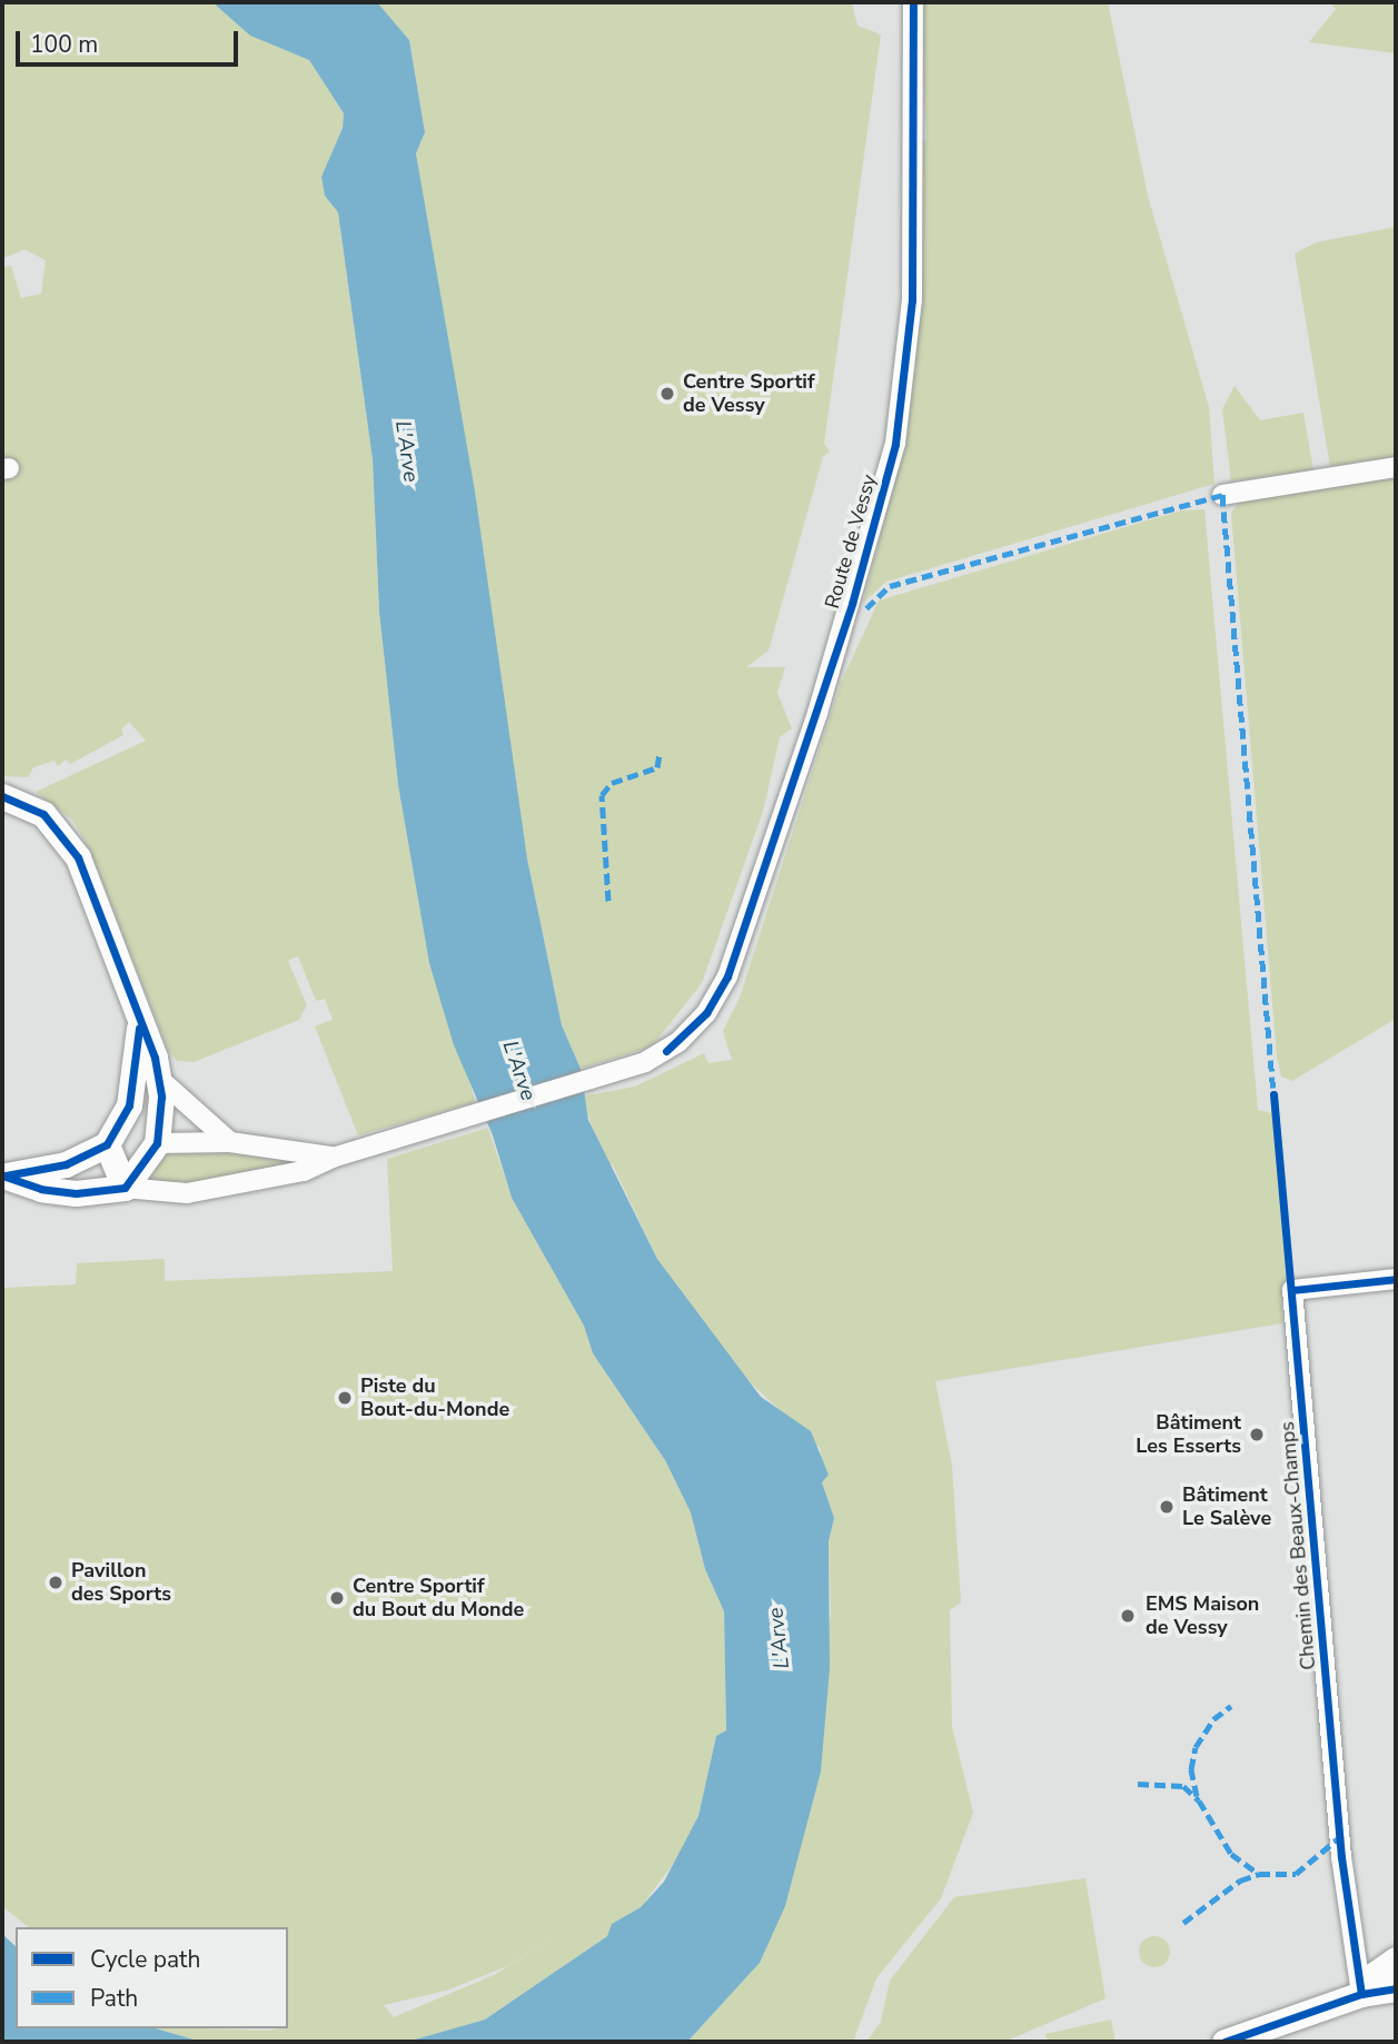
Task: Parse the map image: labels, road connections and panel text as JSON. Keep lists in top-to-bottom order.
{
  "streets": {
    "street": ["Route de Vessy", "Chemin des Beaux-Champs"]
  },
  "water": ["L'Arve"],
  "places": [
    "Centre Sportif de Vessy",
    "Piste du Bout-du-Monde",
    "Bâtiment Les Esserts",
    "Bâtiment Le Salève",
    "Pavillon des Sports",
    "Centre Sportif du Bout du Monde",
    "EMS Maison de Vessy"
  ],
  "legend": ["Cycle path", "Path"],
  "scale_bar": "100 m"
}
